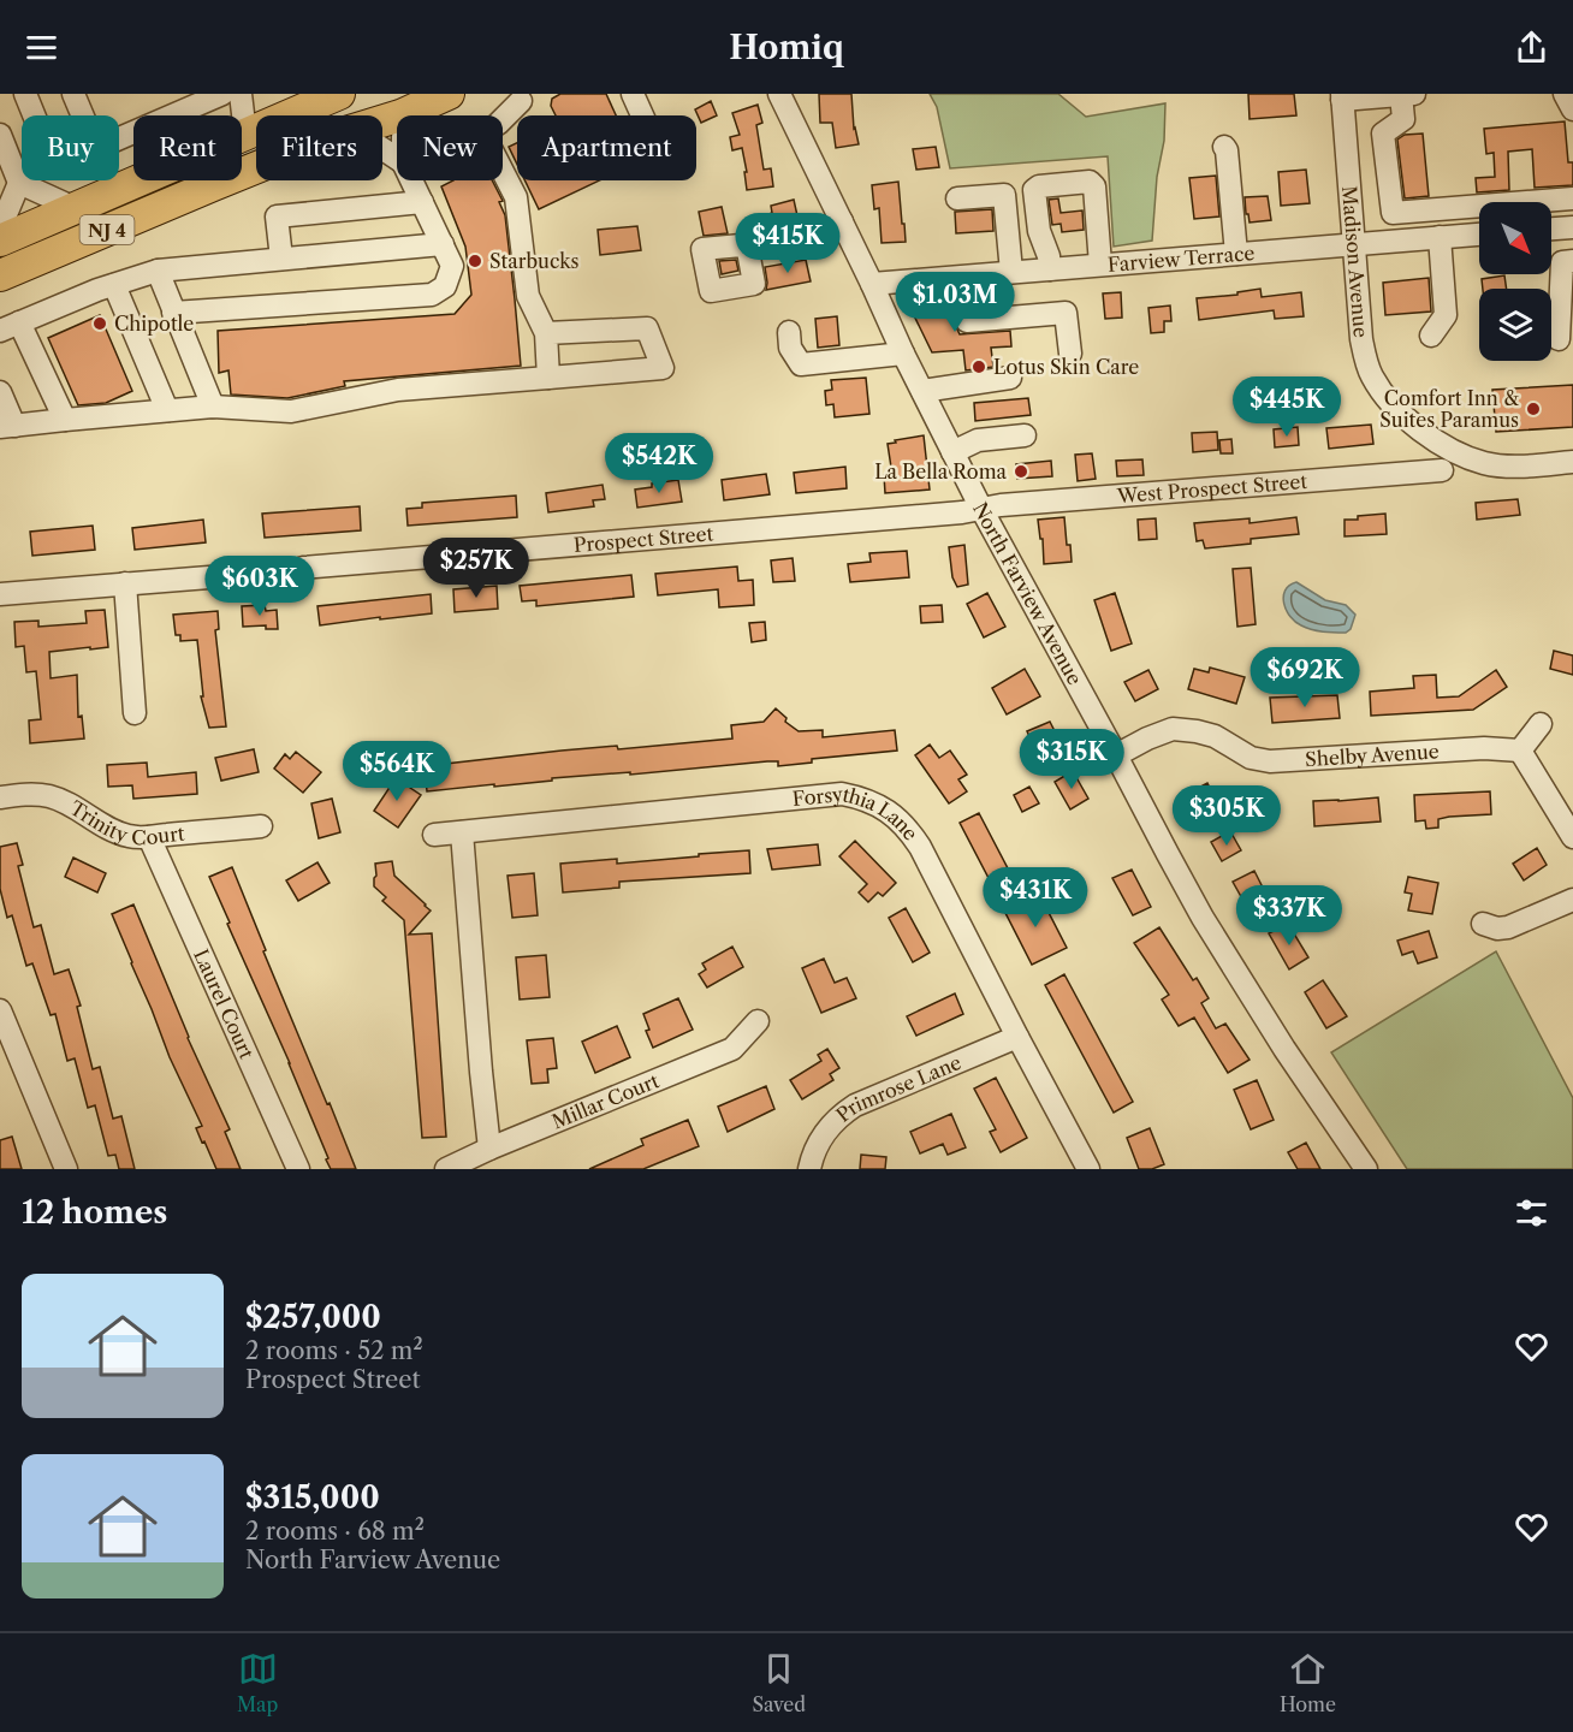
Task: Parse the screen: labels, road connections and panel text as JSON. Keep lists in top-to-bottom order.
{
  "streets": {
    "highway": ["NJ 4"],
    "street": [
      "Farview Terrace",
      "Madison Avenue",
      "West Prospect Street",
      "Prospect Street",
      "North Farview Avenue",
      "Shelby Avenue",
      "Trinity Court",
      "Forsythia Lane",
      "Laurel Court",
      "Primrose Lane",
      "Millar Court"
    ]
  },
  "crossings": [
    ["Farview Terrace", "Madison Avenue"],
    ["Farview Terrace", "North Farview Avenue"],
    ["West Prospect Street", "Prospect Street"],
    ["West Prospect Street", "North Farview Avenue"],
    ["Prospect Street", "North Farview Avenue"],
    ["North Farview Avenue", "Shelby Avenue"],
    ["Trinity Court", "Laurel Court"],
    ["Forsythia Lane", "Primrose Lane"]
  ],
  "places": [
    "Starbucks",
    "Chipotle",
    "Lotus Skin Care",
    "Comfort Inn & Suites Paramus",
    "La Bella Roma"
  ],
  "north": "bottom right",
  "page": {
    "header": "Homiq",
    "chip": [
      "Buy",
      "Rent",
      "Filters",
      "New",
      "Apartment"
    ],
    "price": [
      "$415K",
      "$1.03M",
      "$445K",
      "$542K",
      "$257K",
      "$603K",
      "$692K",
      "$315K",
      "$564K",
      "$305K",
      "$431K",
      "$337K"
    ],
    "heading": "12 homes",
    "list": [
      {
        "name": "$257,000",
        "note": "2 rooms · 52 m² · Prospect Street"
      },
      {
        "name": "$315,000",
        "note": "2 rooms · 68 m² · North Farview Avenue"
      }
    ],
    "tabs": ["Map", "Saved", "Home"]
  }
}
